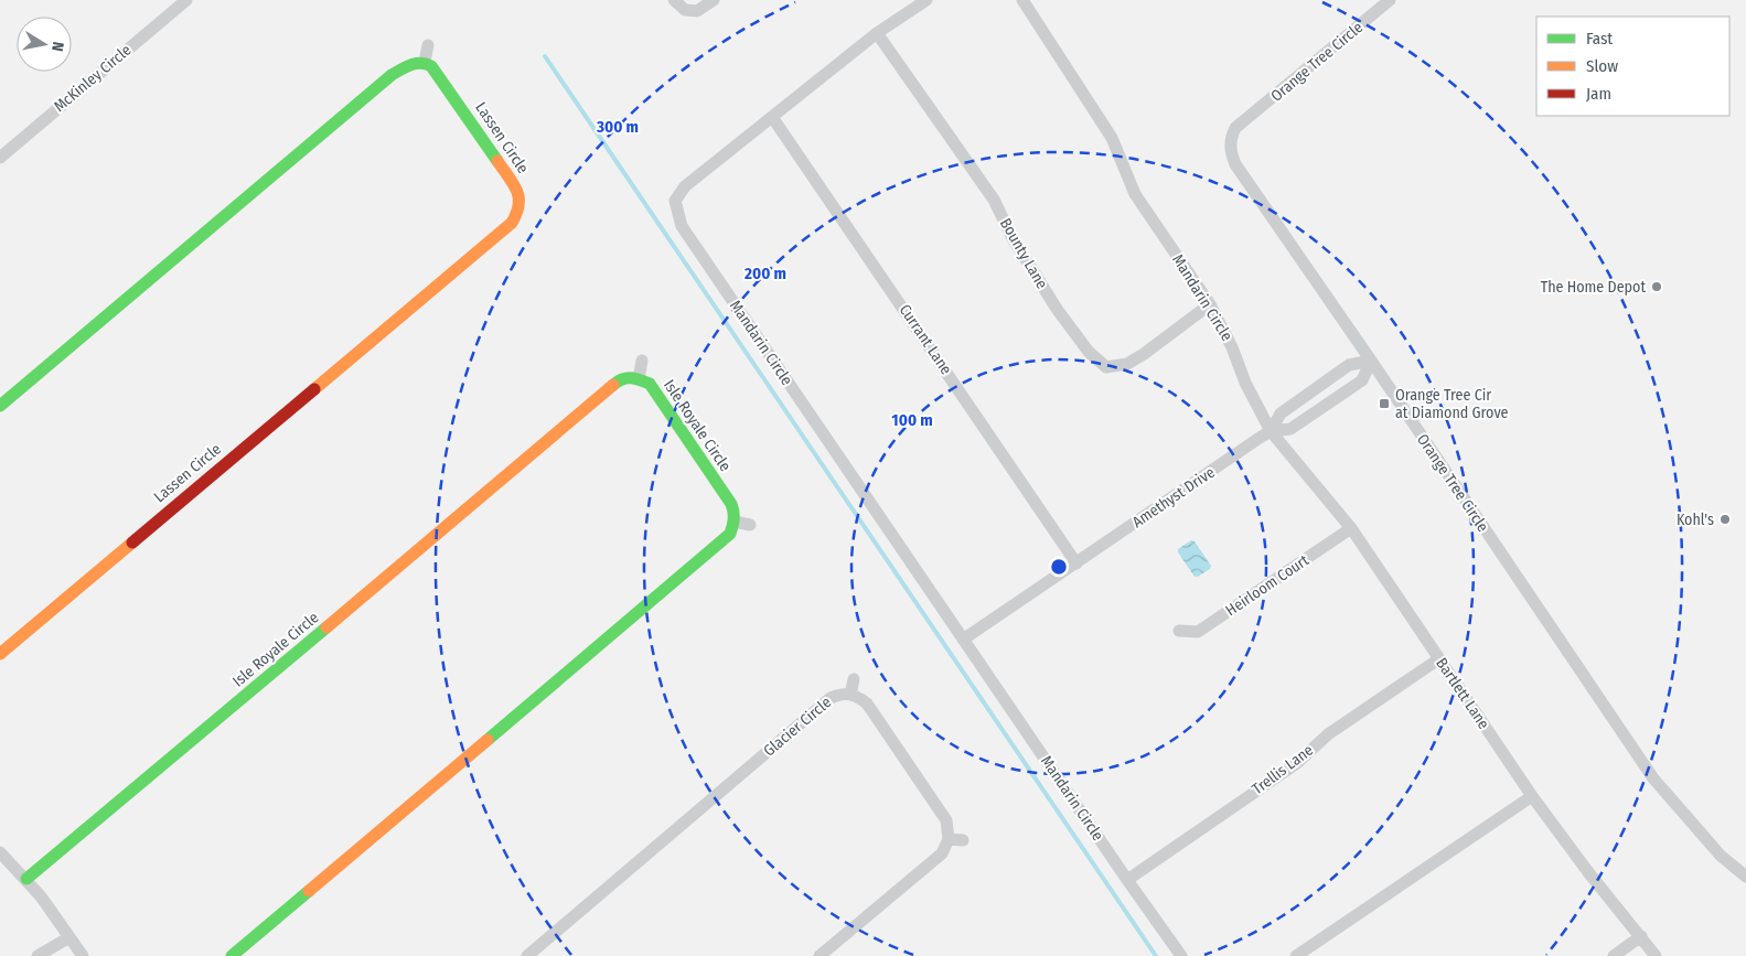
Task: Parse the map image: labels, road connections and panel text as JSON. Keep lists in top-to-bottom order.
{
  "streets": {
    "street": [
      "Orange Tree Circle",
      "McKinley Circle",
      "Lassen Circle",
      "Bounty Lane",
      "Mandarin Circle",
      "Currant Lane",
      "Isle Royale Circle",
      "Amethyst Drive",
      "Heirloom Court",
      "Bartlett Lane",
      "Glacier Circle",
      "Trellis Lane"
    ]
  },
  "crossings": [
    ["Orange Tree Circle", "Amethyst Drive"],
    ["Bounty Lane", "Mandarin Circle"],
    ["Mandarin Circle", "Currant Lane"],
    ["Mandarin Circle", "Amethyst Drive"],
    ["Mandarin Circle", "Bartlett Lane"],
    ["Mandarin Circle", "Trellis Lane"],
    ["Currant Lane", "Amethyst Drive"],
    ["Amethyst Drive", "Bartlett Lane"],
    ["Heirloom Court", "Bartlett Lane"],
    ["Bartlett Lane", "Trellis Lane"]
  ],
  "places": {
    "other": ["The Home Depot", "Kohl's"],
    "transit": ["Orange Tree Cir at Diamond Grove"]
  },
  "legend": ["Fast", "Slow", "Jam"],
  "north": "right",
  "rings": ["300 m", "200 m", "100 m"]
}
